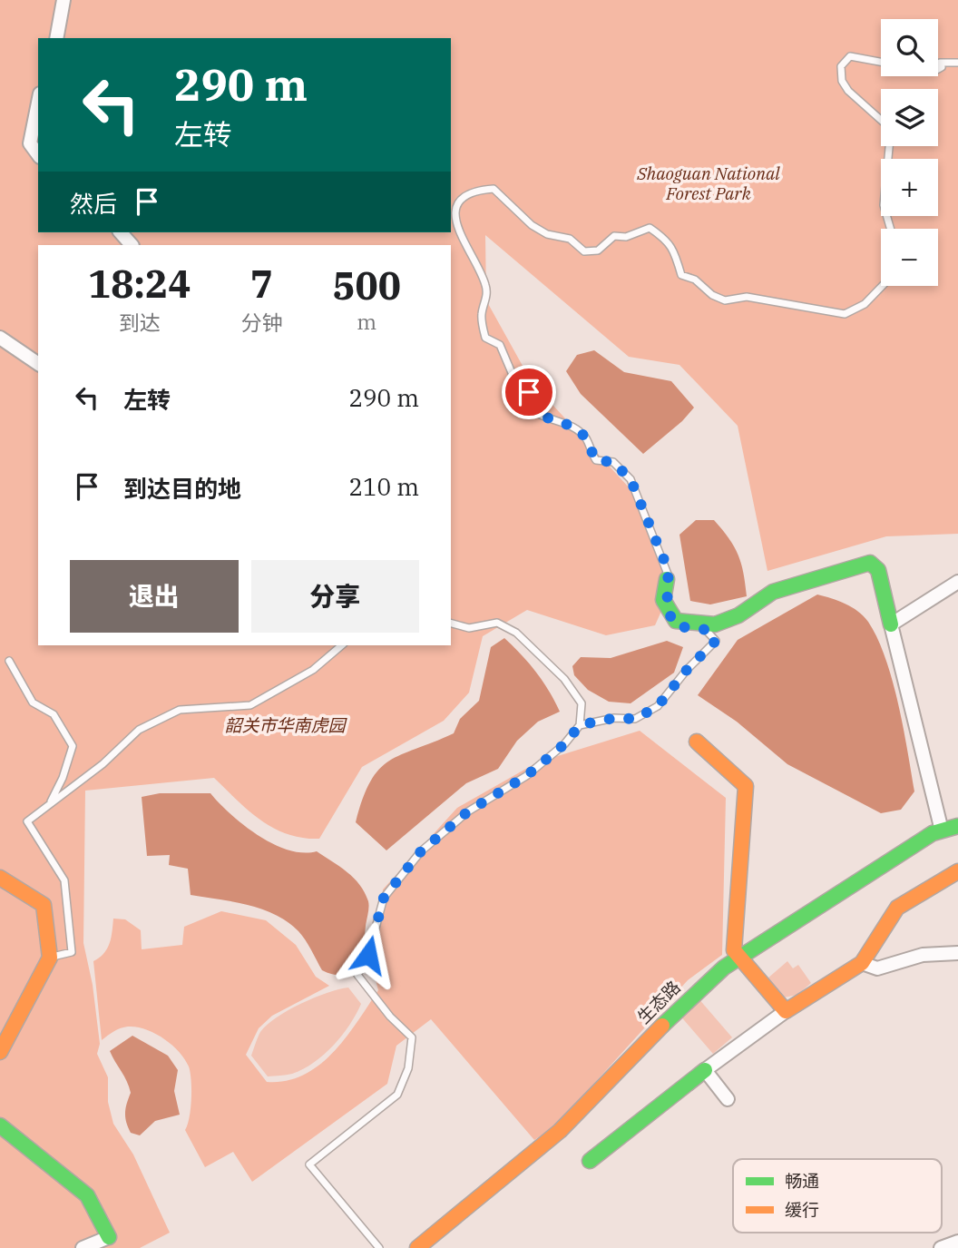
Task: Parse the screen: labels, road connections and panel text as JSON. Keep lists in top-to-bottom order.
{
  "streets": {
    "street": ["生态路"]
  },
  "parks": ["Shaoguan National Forest Park", "韶关市华南虎园"],
  "legend": ["畅通", "缓行"],
  "page": {
    "map_buttons": ["+", "−"],
    "turn": ["290 m", "左转"],
    "then": "然后",
    "eta": [
      "18:24",
      "到达",
      "7",
      "分钟",
      "500",
      "m"
    ],
    "list": [
      {
        "name": "左转",
        "value": "290 m"
      },
      {
        "name": "到达目的地",
        "value": "210 m"
      }
    ],
    "buttons": ["退出", "分享"]
  }
}
